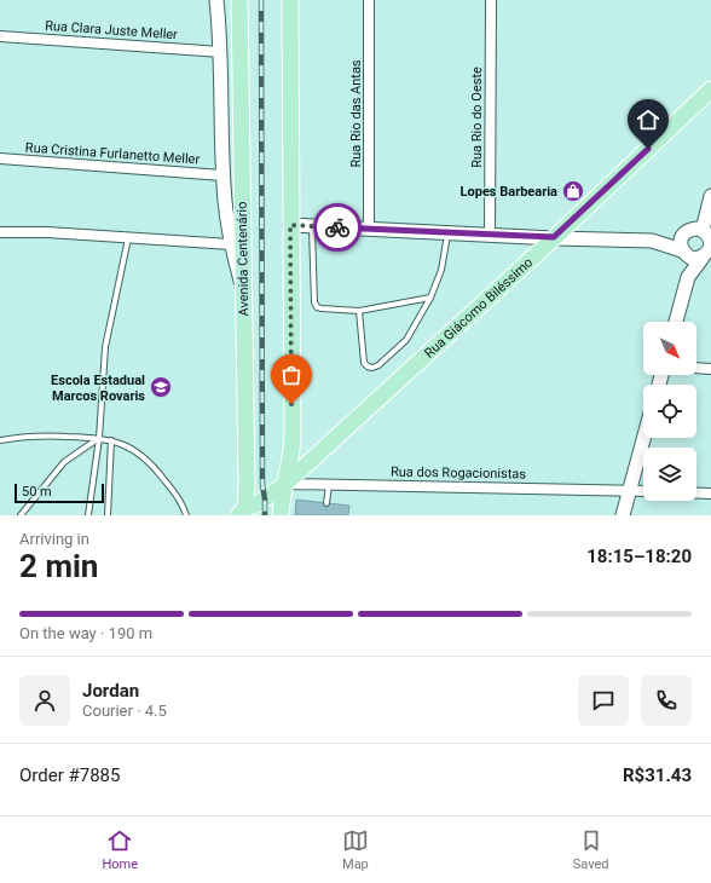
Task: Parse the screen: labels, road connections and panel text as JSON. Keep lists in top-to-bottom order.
{
  "streets": {
    "main road": ["Avenida Centenário", "Rua Giácomo Biléssimo"],
    "street": [
      "Rua Clara Juste Meller",
      "Rua Rio das Antas",
      "Rua Rio do Oeste",
      "Rua Cristina Furlanetto Meller",
      "Rua dos Rogacionistas"
    ]
  },
  "crossings": [
    ["Avenida Centenário", "Rua Giácomo Biléssimo"],
    ["Rua Giácomo Biléssimo", "Rua dos Rogacionistas"]
  ],
  "places": {
    "shop": ["Lopes Barbearia"],
    "school or university": ["Escola Estadual Marcos Rovaris"]
  },
  "scale_bar": "50 m",
  "north": "bottom right",
  "page": {
    "scale": "50 m",
    "heading": ["2 min", "Arriving in", "18:15–18:20"],
    "panel": [
      "Jordan",
      "Courier · 4.5",
      "Order #7885",
      "R$31.43"
    ],
    "bar": "On the way · 190 m",
    "tabs": ["Home", "Map", "Saved"]
  }
}
